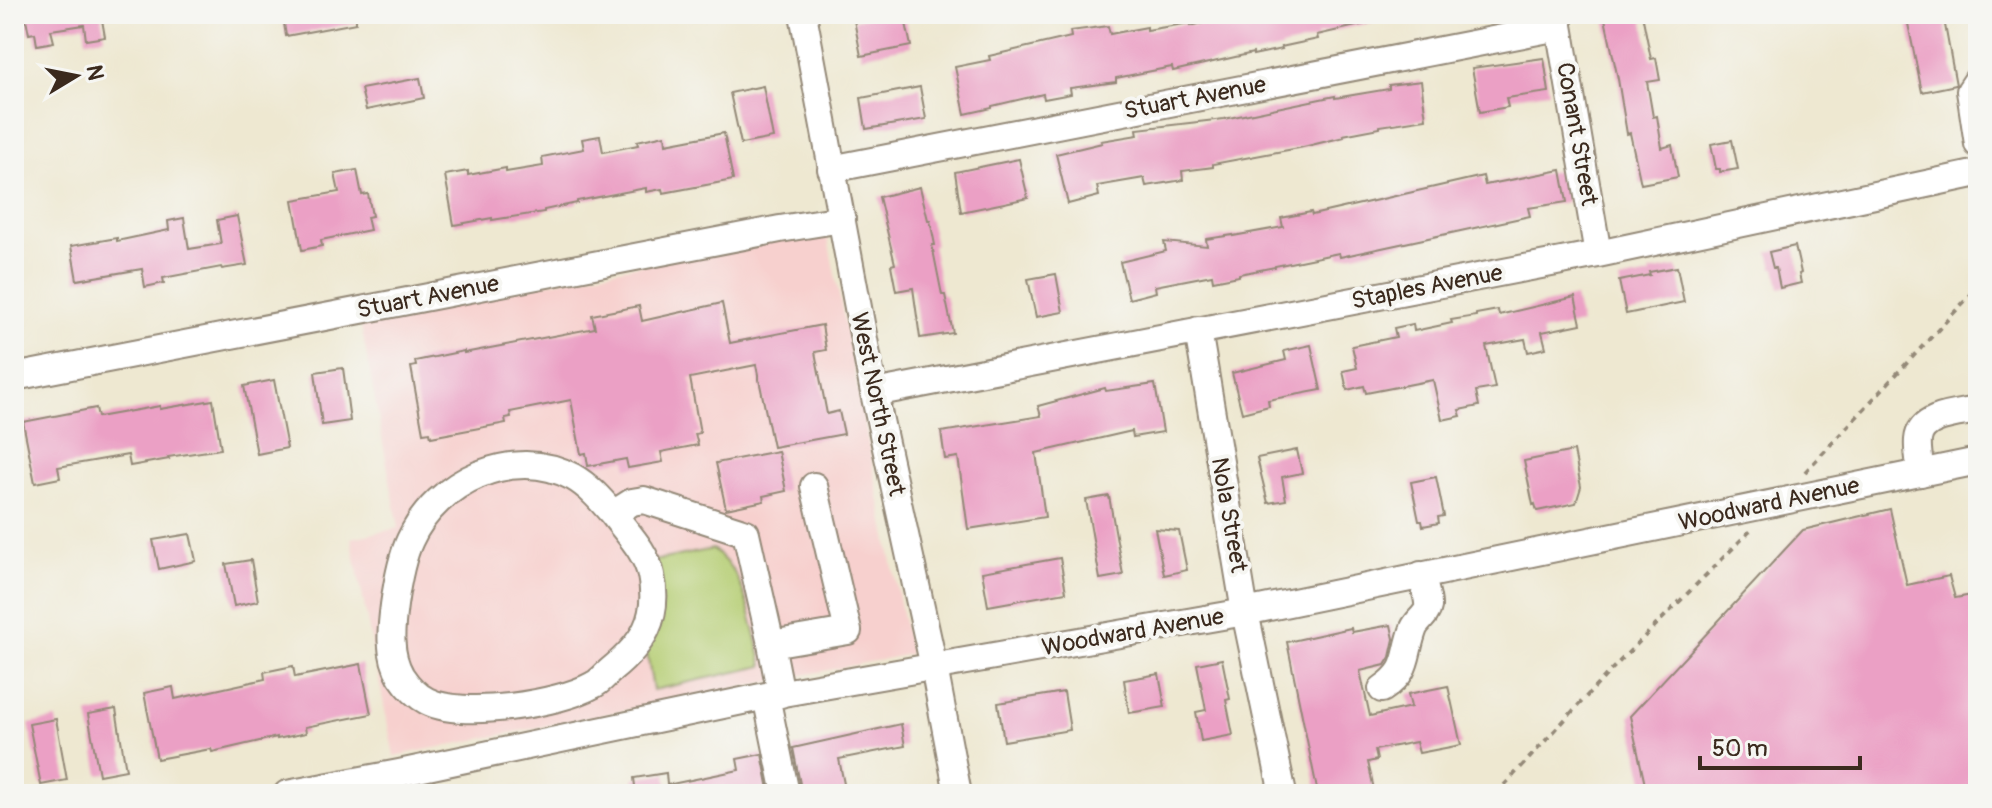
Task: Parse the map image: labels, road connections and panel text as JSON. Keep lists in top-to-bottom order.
{
  "streets": {
    "street": [
      "Stuart Avenue",
      "Conant Street",
      "Staples Avenue",
      "West North Street",
      "Woodward Avenue",
      "Nola Street"
    ]
  },
  "crossings": [
    ["Stuart Avenue", "Conant Street"],
    ["Stuart Avenue", "West North Street"],
    ["Conant Street", "Staples Avenue"],
    ["Staples Avenue", "West North Street"],
    ["Staples Avenue", "Nola Street"],
    ["West North Street", "Woodward Avenue"],
    ["Woodward Avenue", "Nola Street"]
  ],
  "scale_bar": "50 m",
  "north": "right"
}
